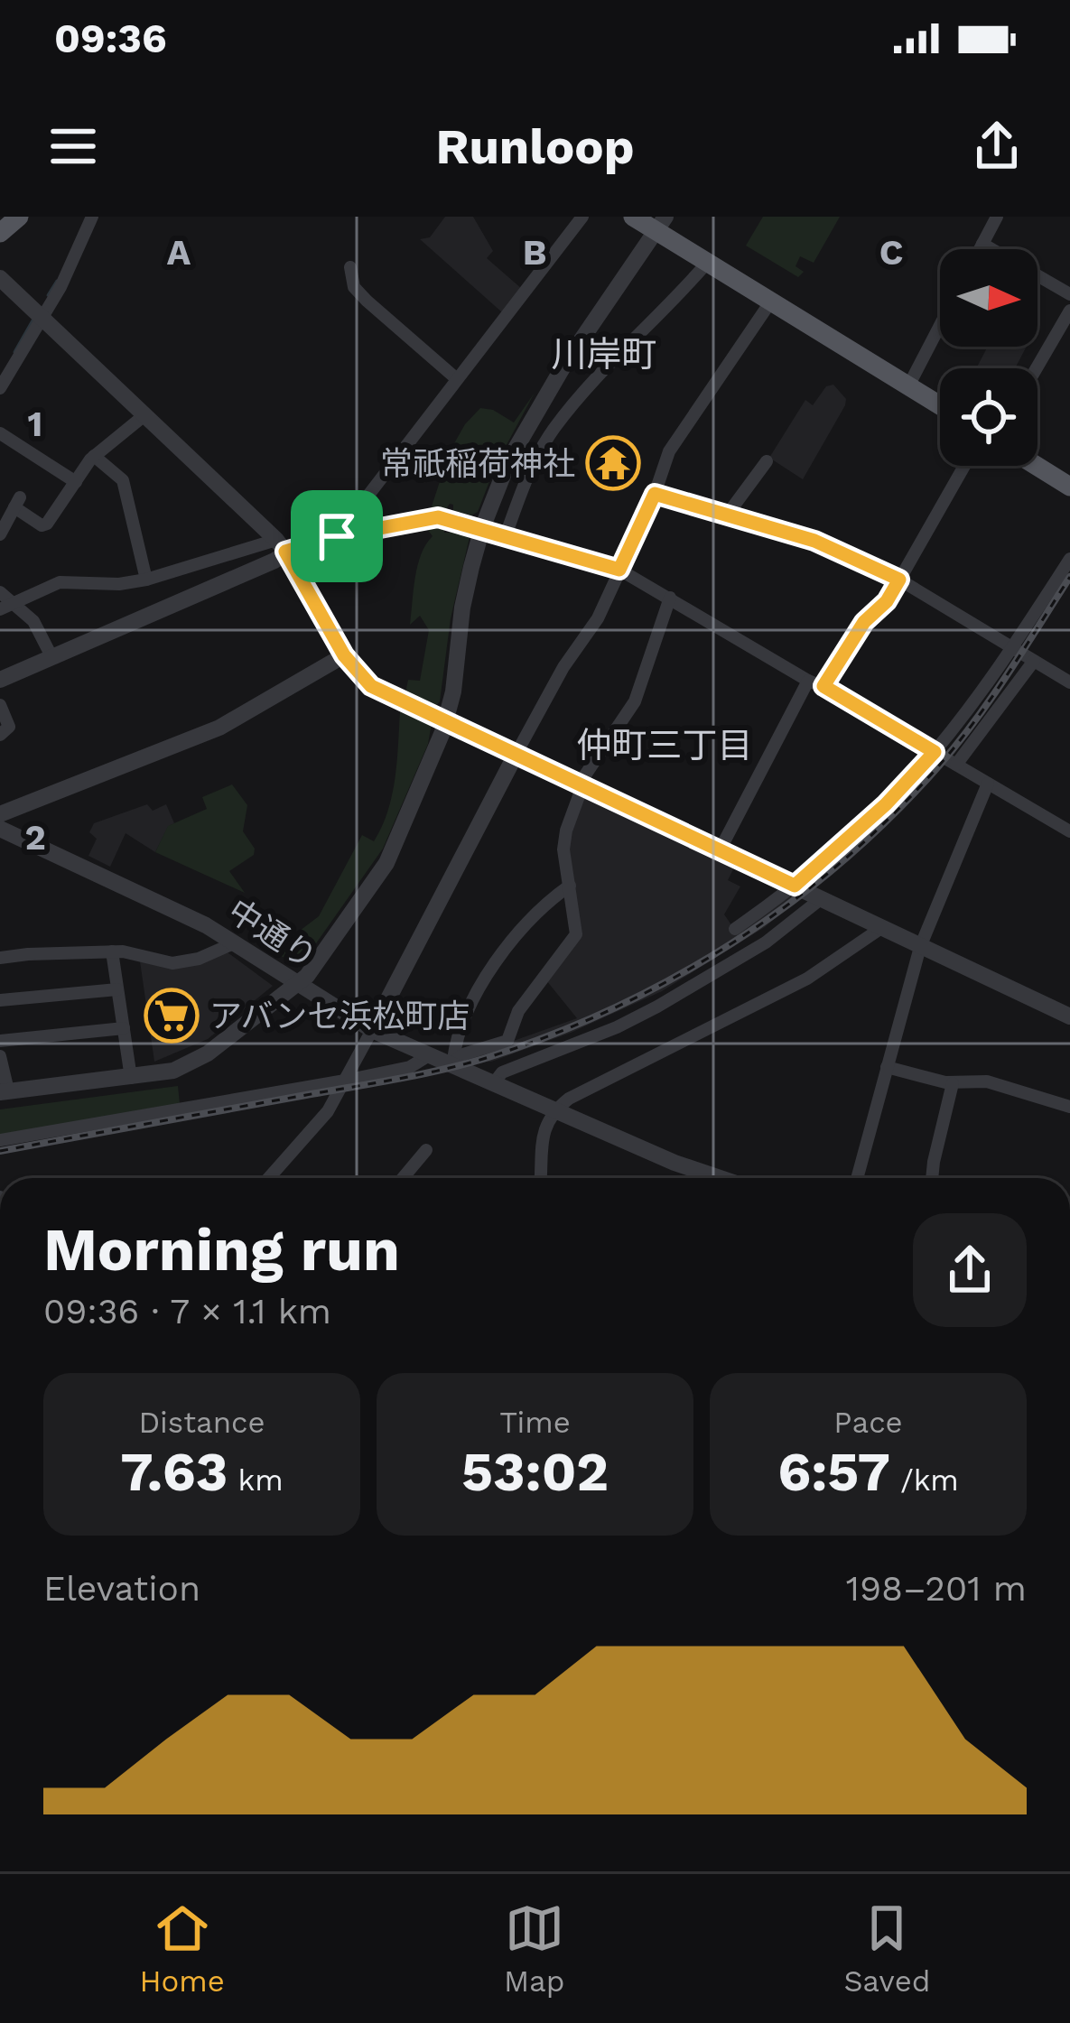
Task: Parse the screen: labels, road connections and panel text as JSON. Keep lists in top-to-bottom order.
{
  "streets": {
    "street": ["中通り"]
  },
  "districts": ["川岸町", "仲町三丁目"],
  "places": {
    "temple": ["常祇稲荷神社"],
    "supermarket": ["アバンセ浜松町店"]
  },
  "north": "right",
  "page": {
    "status": "09:36",
    "header": "Runloop",
    "heading": ["Morning run", "09:36 · 7 × 1.1 km"],
    "stats": [
      ["Distance", "7.63 km"],
      ["Time", "53:02"],
      ["Pace", "6:57 /km"]
    ],
    "chart": ["Elevation", "198–201 m"],
    "tabs": ["Home", "Map", "Saved"]
  },
  "grid": {
    "columns": ["A", "B", "C"],
    "rows": ["1", "2"]
  }
}
